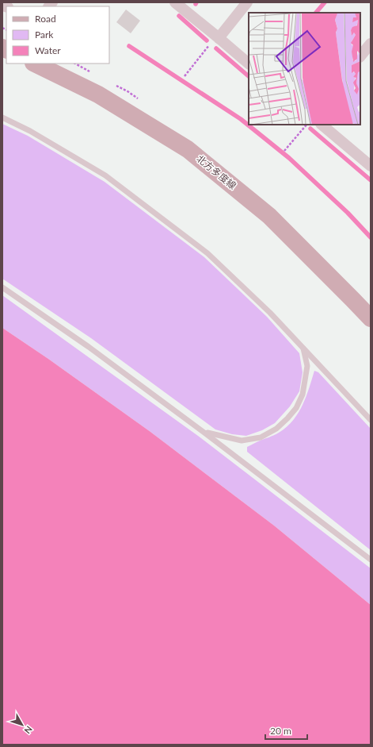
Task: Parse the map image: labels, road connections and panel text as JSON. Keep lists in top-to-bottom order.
{
  "streets": {
    "main road": ["北方多度線"]
  },
  "legend": ["Road", "Park", "Water"],
  "scale_bar": "20 m",
  "north": "bottom right"
}
